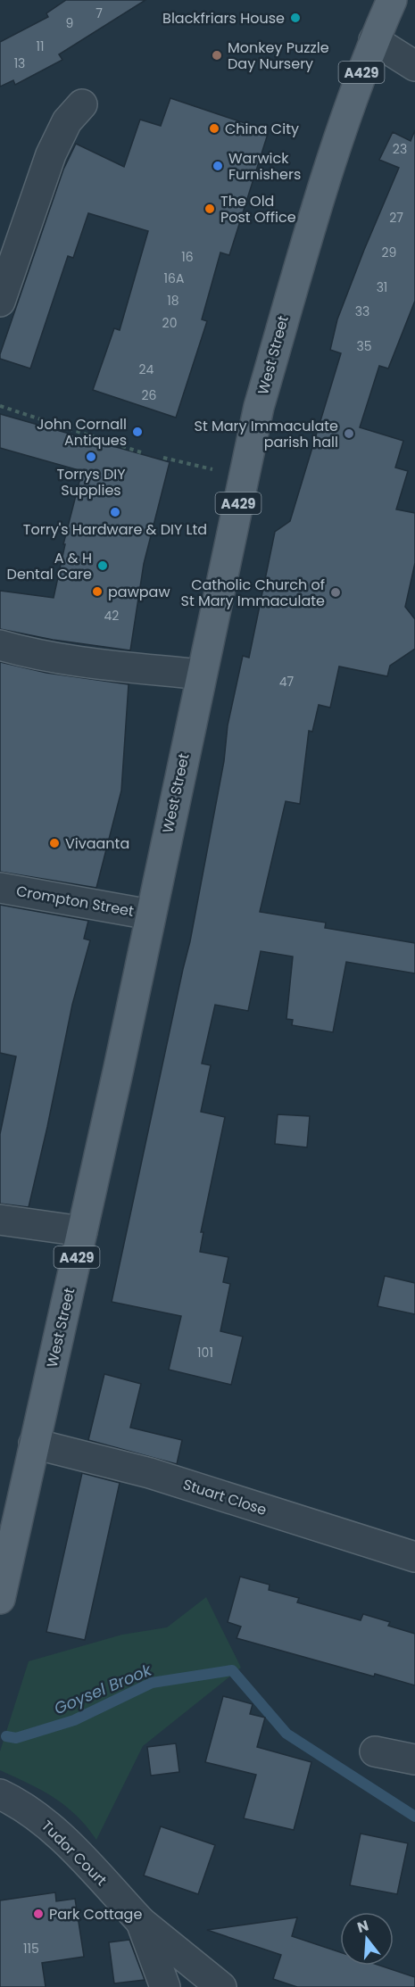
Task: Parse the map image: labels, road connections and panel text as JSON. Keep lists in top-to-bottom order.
{
  "streets": {
    "main road": ["A429", "West Street"],
    "street": ["Crompton Street", "Stuart Close", "Tudor Court"]
  },
  "crossings": [
    ["West Street", "Crompton Street"],
    ["West Street", "Stuart Close"]
  ],
  "water": ["Goysel Brook"],
  "places": [
    "Blackfriars House",
    "Monkey Puzzle Day Nursery",
    "China City",
    "Warwick Furnishers",
    "The Old Post Office",
    "John Cornall Antiques",
    "St Mary Immaculate parish hall",
    "Torrys DIY Supplies",
    "Torry's Hardware & DIY Ltd",
    "A & H Dental Care",
    "pawpaw",
    "Catholic Church of St Mary Immaculate",
    "Vivaanta",
    "Park Cottage"
  ],
  "house_numbers": [
    "7",
    "9",
    "11",
    "13",
    "23",
    "27",
    "29",
    "16",
    "16A",
    "31",
    "18",
    "33",
    "20",
    "35",
    "24",
    "26",
    "42",
    "47",
    "101",
    "115"
  ],
  "north": "top"
}
